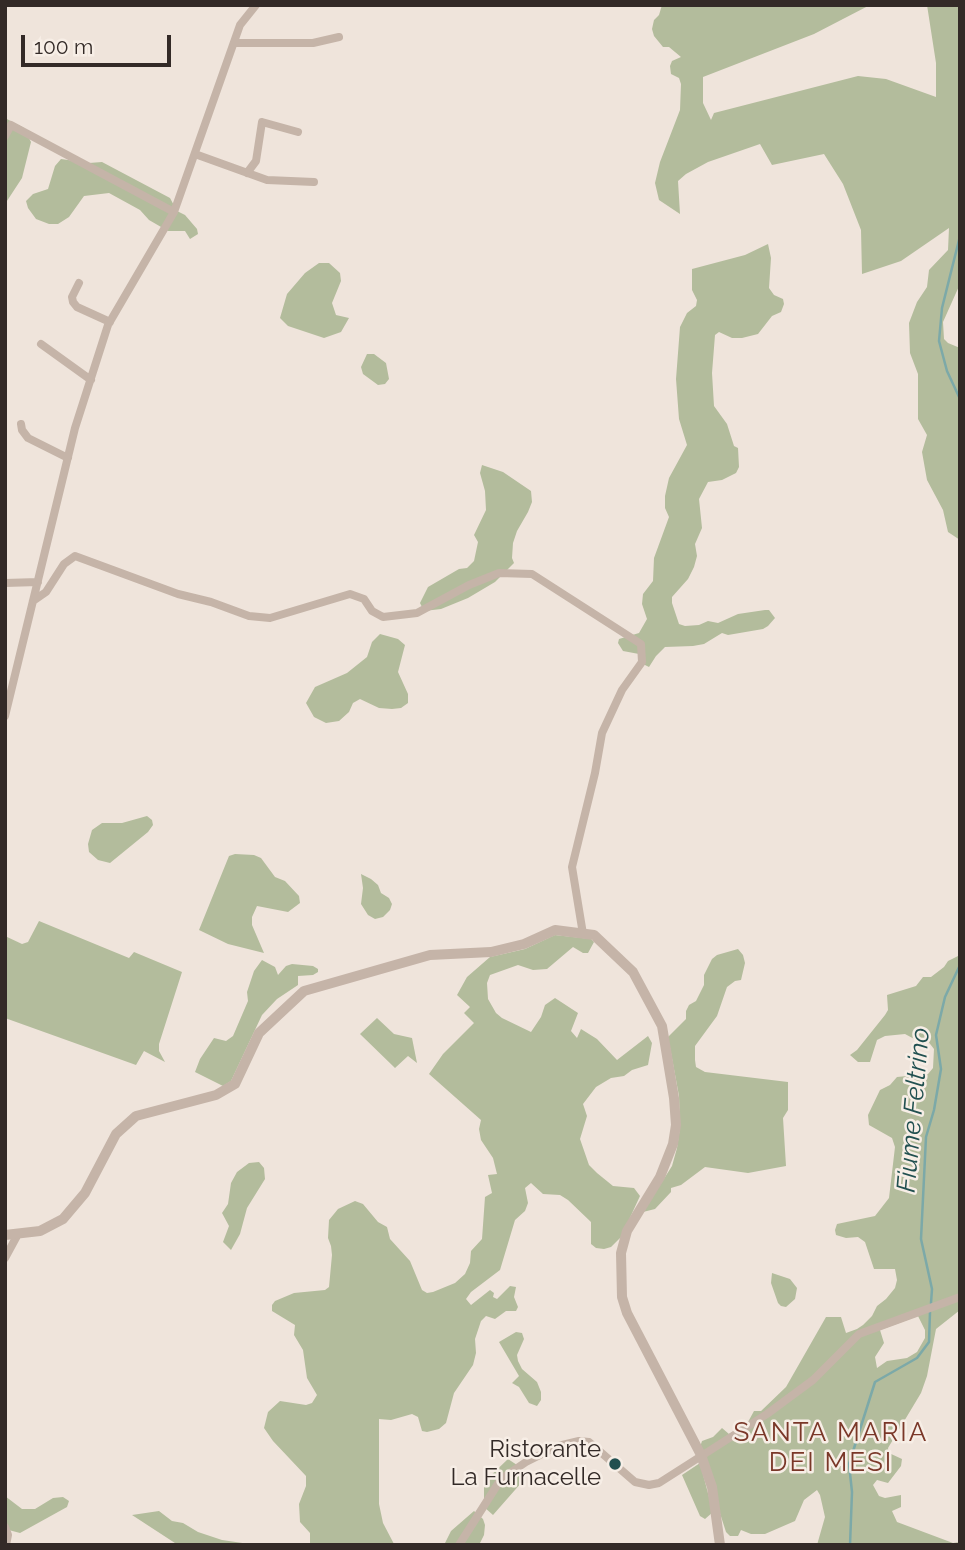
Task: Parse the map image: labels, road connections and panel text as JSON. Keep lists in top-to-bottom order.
{
  "districts": ["SANTA MARIA DEI MESI"],
  "water": ["Fiume Feltrino"],
  "places": ["Ristorante La Furnacelle"],
  "scale_bar": "100 m"
}
